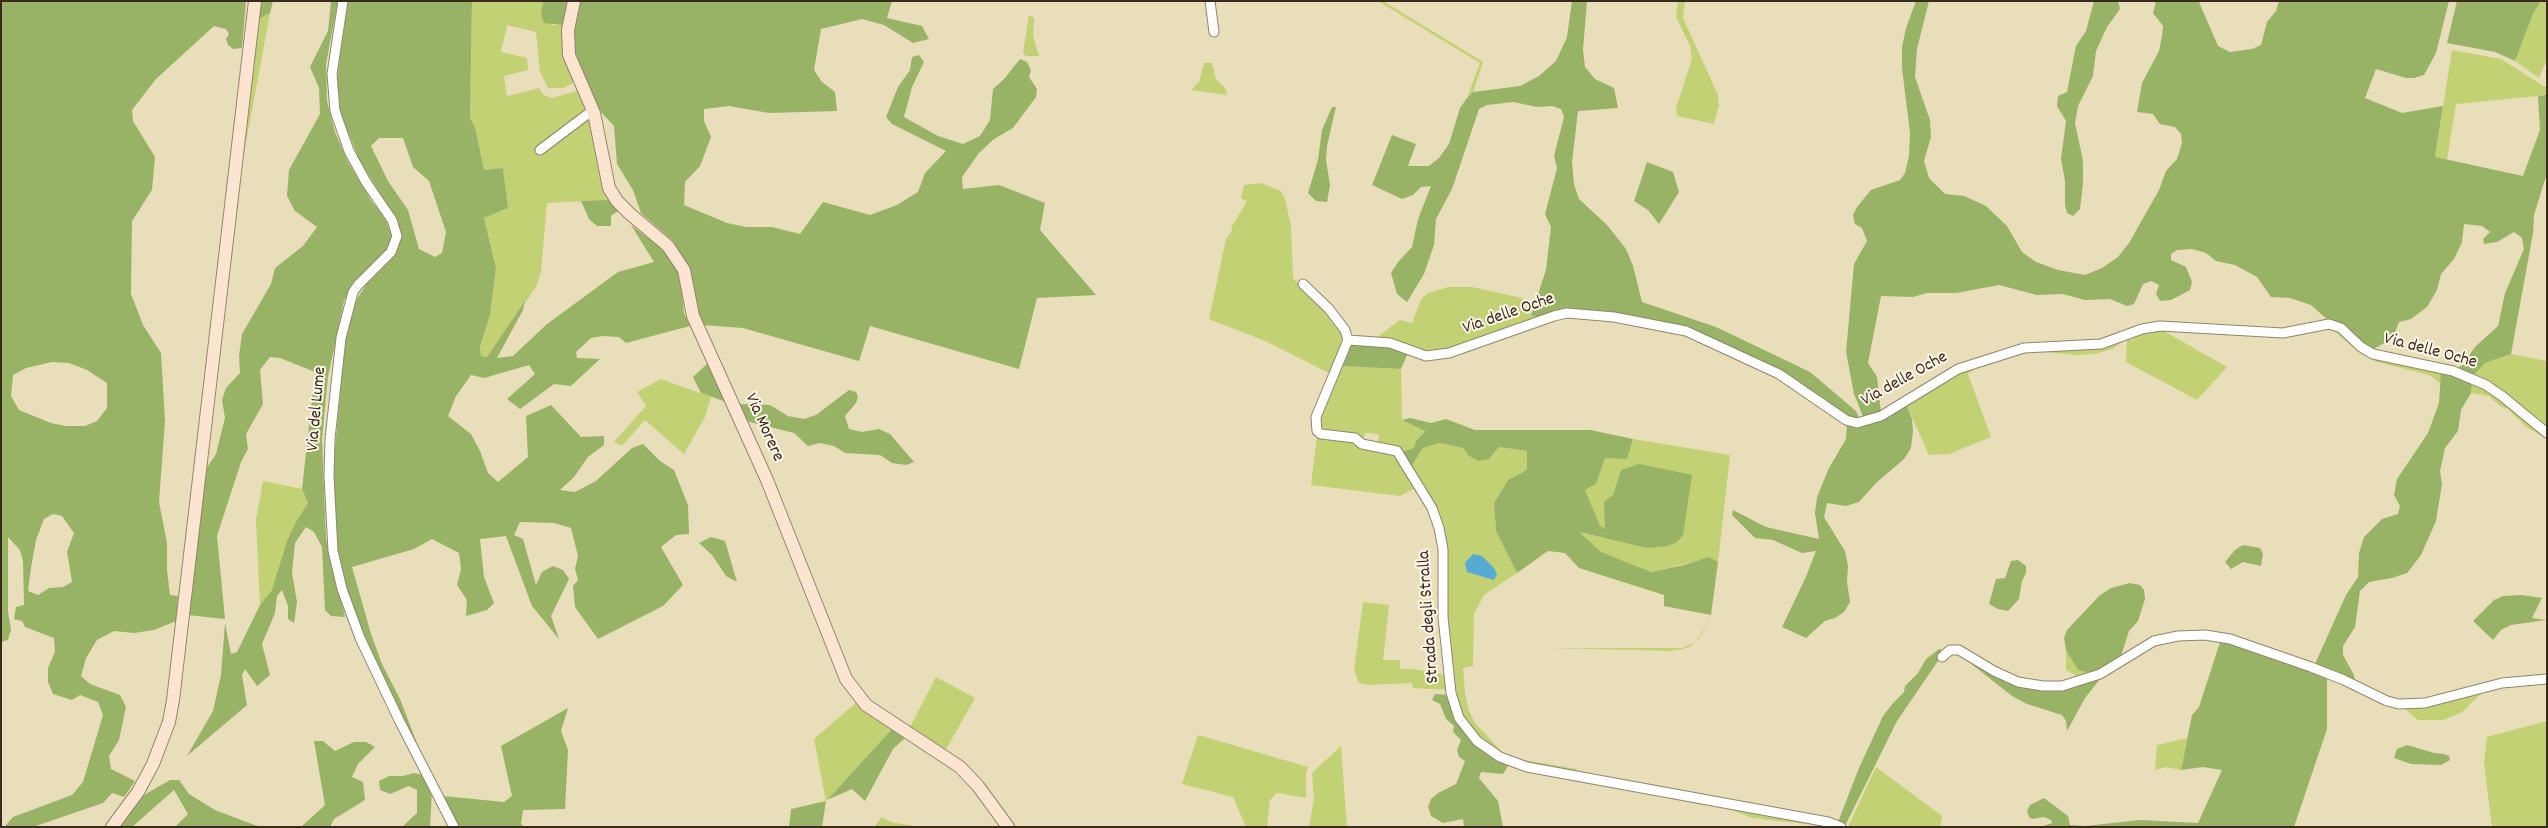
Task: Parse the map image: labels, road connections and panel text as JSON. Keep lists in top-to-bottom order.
{
  "streets": {
    "street": [
      "Via delle Oche",
      "Via del Lume",
      "Via Morere",
      "Strada degli Stralla"
    ]
  },
  "crossings": [
    ["Via delle Oche", "Strada degli Stralla"]
  ]
}
